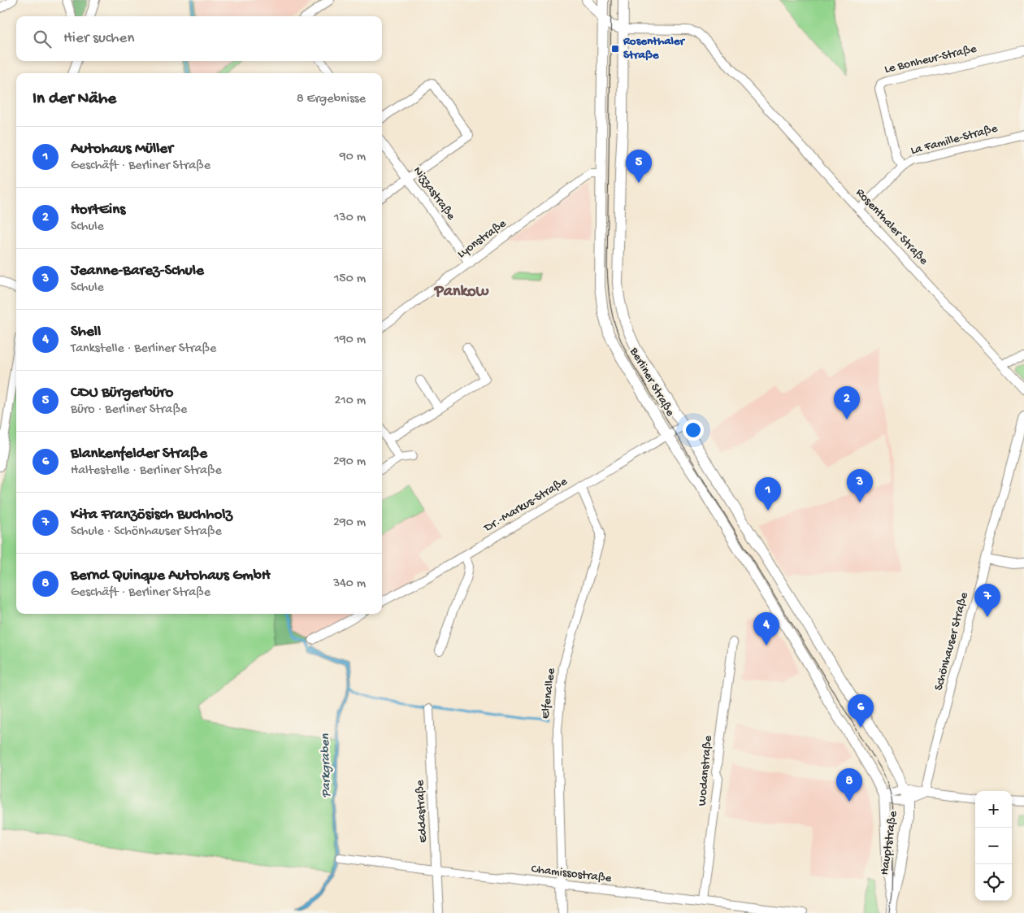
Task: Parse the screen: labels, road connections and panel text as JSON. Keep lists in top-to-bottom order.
{
  "streets": {
    "main road": ["Berliner Straße", "Hauptstraße"],
    "street": [
      "Le Bonheur-Straße",
      "La Famille-Straße",
      "Nizzastraße",
      "Rosenthaler Straße",
      "Lyonstraße",
      "Dr.-Markus-Straße",
      "Schönhauser Straße",
      "Elfenallee",
      "Wodanstraße",
      "Eddastraße",
      "Chamissostraße"
    ]
  },
  "crossings": [
    ["Le Bonheur-Straße", "La Famille-Straße"],
    ["La Famille-Straße", "Rosenthaler Straße"],
    ["Nizzastraße", "Lyonstraße"],
    ["Rosenthaler Straße", "Berliner Straße"],
    ["Lyonstraße", "Berliner Straße"],
    ["Berliner Straße", "Dr.-Markus-Straße"],
    ["Berliner Straße", "Hauptstraße"],
    ["Dr.-Markus-Straße", "Elfenallee"],
    ["Elfenallee", "Chamissostraße"],
    ["Wodanstraße", "Chamissostraße"],
    ["Eddastraße", "Chamissostraße"]
  ],
  "districts": ["Pankow"],
  "water": ["Parkgraben"],
  "places": {
    "transit": ["Rosenthaler Straße"]
  },
  "page": {
    "search": "Hier suchen",
    "heading": ["In der Nähe", "8 Ergebnisse"],
    "list": [
      {
        "mark": "1",
        "name": "Autohaus Müller",
        "note": "Geschäft · Berliner Straße",
        "value": "90 m"
      },
      {
        "mark": "2",
        "name": "HortEins",
        "note": "Schule",
        "value": "130 m"
      },
      {
        "mark": "3",
        "name": "Jeanne-Barez-Schule",
        "note": "Schule",
        "value": "150 m"
      },
      {
        "mark": "4",
        "name": "Shell",
        "note": "Tankstelle · Berliner Straße",
        "value": "190 m"
      },
      {
        "mark": "5",
        "name": "CDU Bürgerbüro",
        "note": "Büro · Berliner Straße",
        "value": "210 m"
      },
      {
        "mark": "6",
        "name": "Blankenfelder Straße",
        "note": "Haltestelle · Berliner Straße",
        "value": "290 m"
      },
      {
        "mark": "7",
        "name": "Kita Französisch Buchholz",
        "note": "Schule · Schönhauser Straße",
        "value": "290 m"
      },
      {
        "mark": "8",
        "name": "Bernd Quinque Autohaus GmbH",
        "note": "Geschäft · Berliner Straße",
        "value": "340 m"
      }
    ],
    "pins": [
      "5",
      "2",
      "3",
      "1",
      "7",
      "4",
      "6",
      "8"
    ],
    "map_buttons": ["+", "−"]
  }
}
